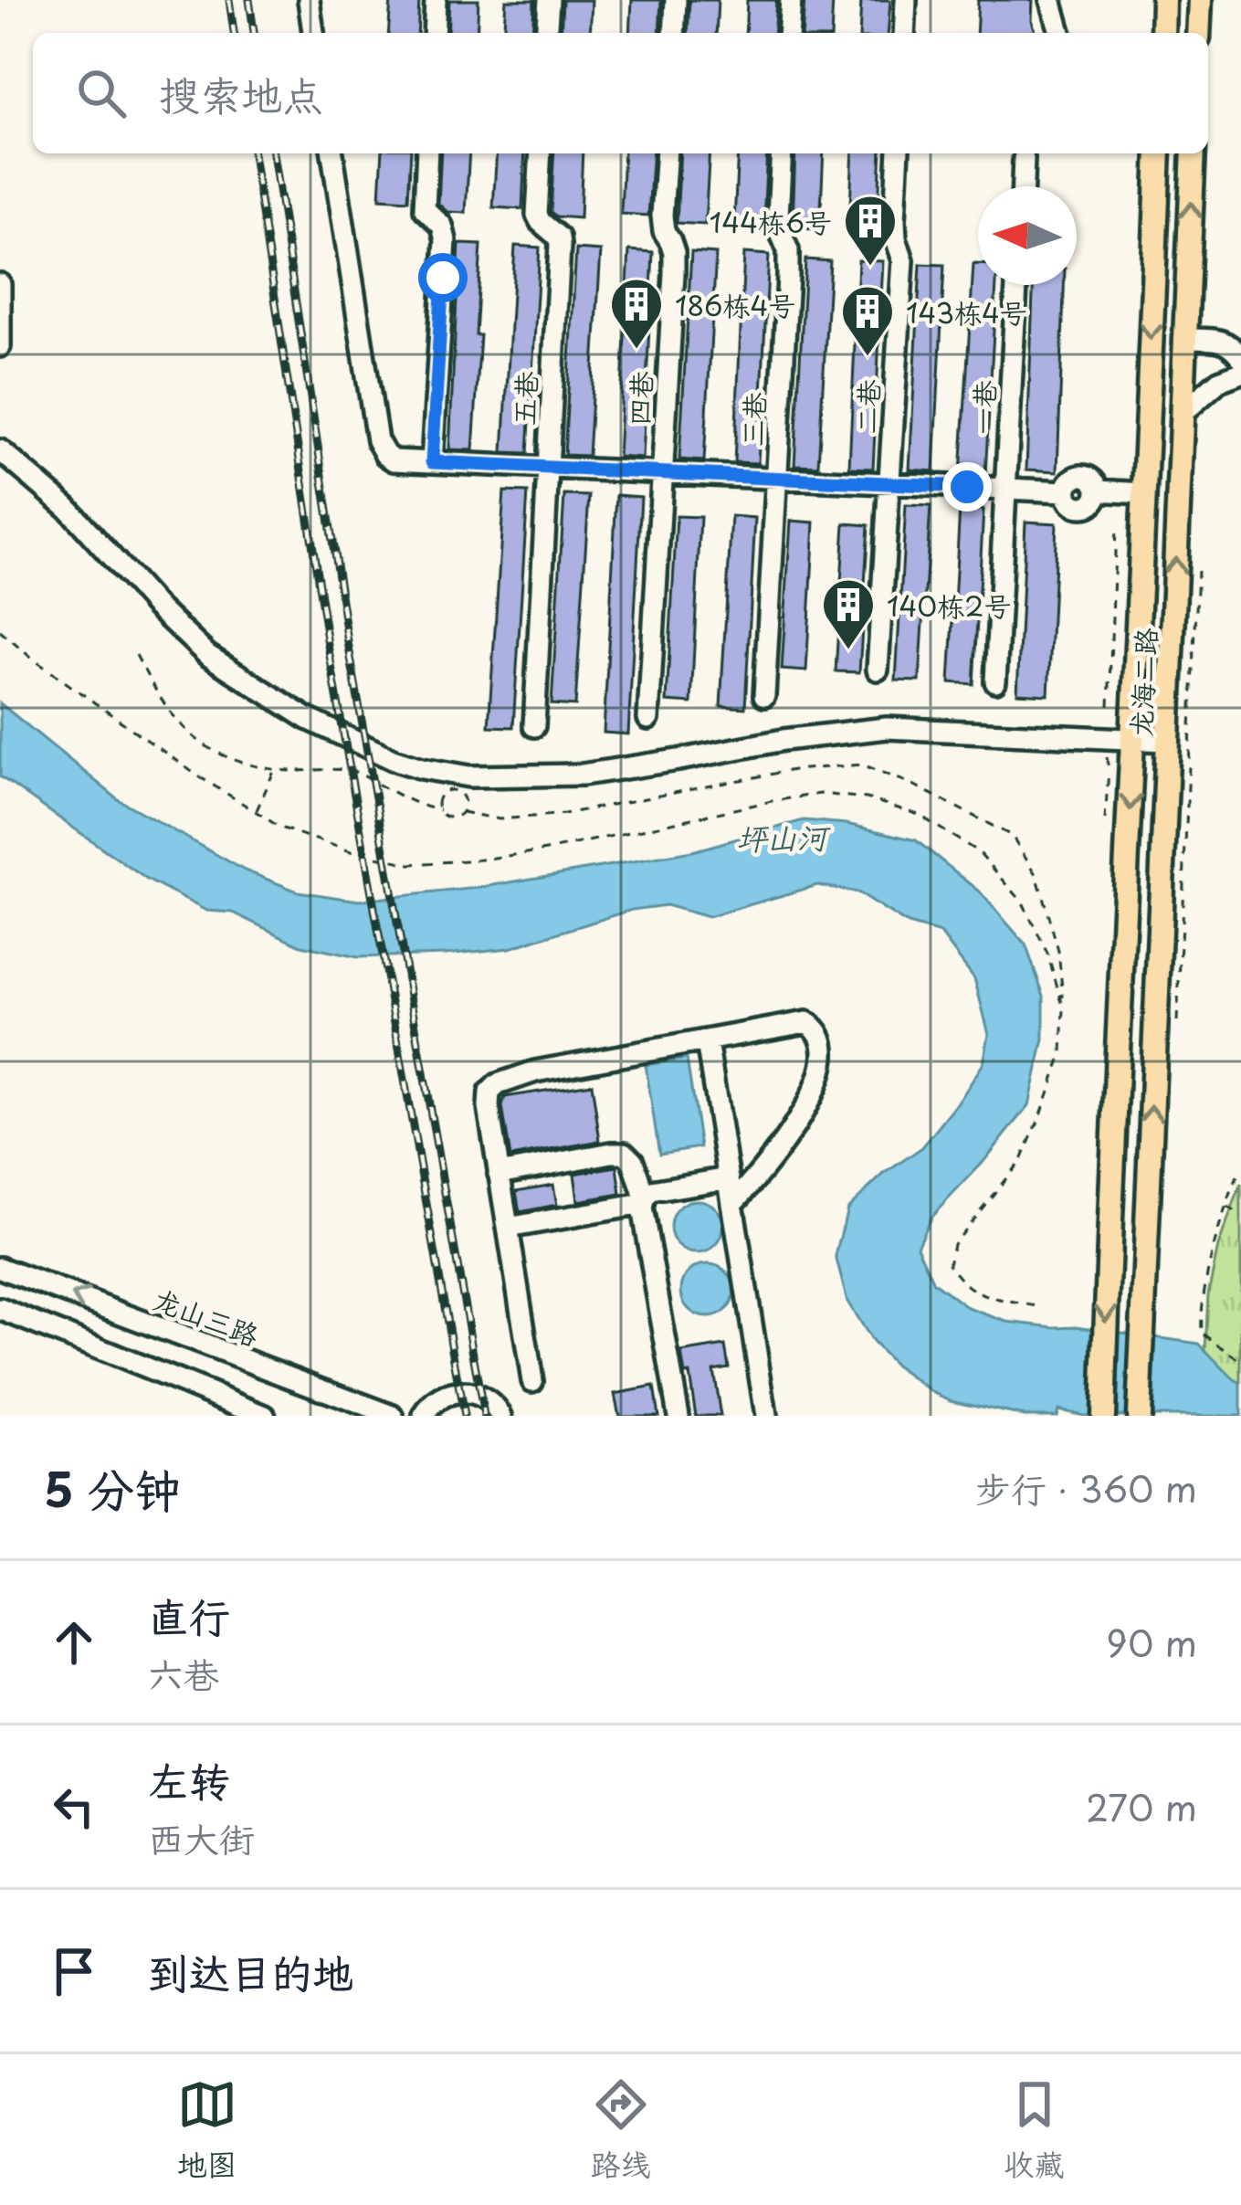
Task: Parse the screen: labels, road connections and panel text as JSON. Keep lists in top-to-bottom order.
{
  "streets": {
    "main road": ["龙海二路"],
    "street": [
      "五巷",
      "四巷",
      "二巷",
      "一巷",
      "三巷",
      "龙山三路"
    ]
  },
  "water": ["坪山河"],
  "places": {
    "building": [
      "144栋6号",
      "186栋4号",
      "143栋4号",
      "140栋2号"
    ]
  },
  "north": "left",
  "page": {
    "search": "搜索地点",
    "heading": ["5 分钟", "步行 · 360 m"],
    "list": [
      ["直行", "六巷", "90 m"],
      ["左转", "西大街", "270 m"],
      "到达目的地"
    ],
    "nav": ["地图", "路线", "收藏"]
  }
}
